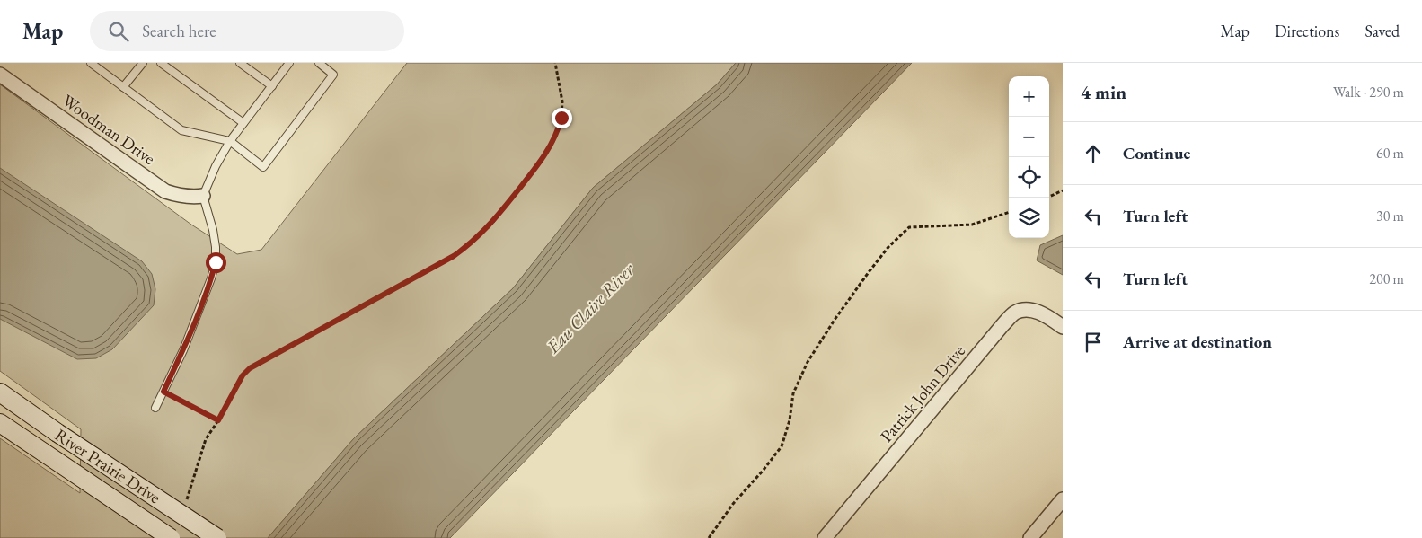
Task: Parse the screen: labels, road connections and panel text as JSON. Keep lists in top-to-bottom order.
{
  "streets": {
    "main road": ["River Prairie Drive"],
    "street": ["Woodman Drive", "Patrick John Drive"]
  },
  "water": ["Eau Claire River"],
  "page": {
    "header": "Map",
    "search": "Search here",
    "nav": ["Map", "Directions", "Saved"],
    "heading": ["4 min", "Walk · 290 m"],
    "map_buttons": ["+", "−"],
    "list": [
      ["Continue", "60 m"],
      ["Turn left", "30 m"],
      ["Turn left", "200 m"],
      "Arrive at destination"
    ]
  }
}
